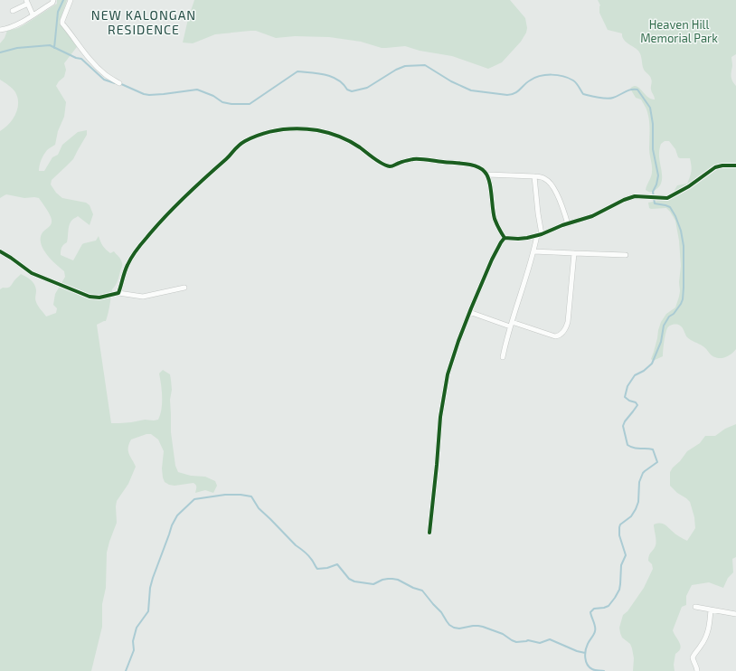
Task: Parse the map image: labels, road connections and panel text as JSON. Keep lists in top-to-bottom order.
{
  "districts": ["NEW KALONGAN RESIDENCE"],
  "parks": ["Heaven Hill Memorial Park"]
}
